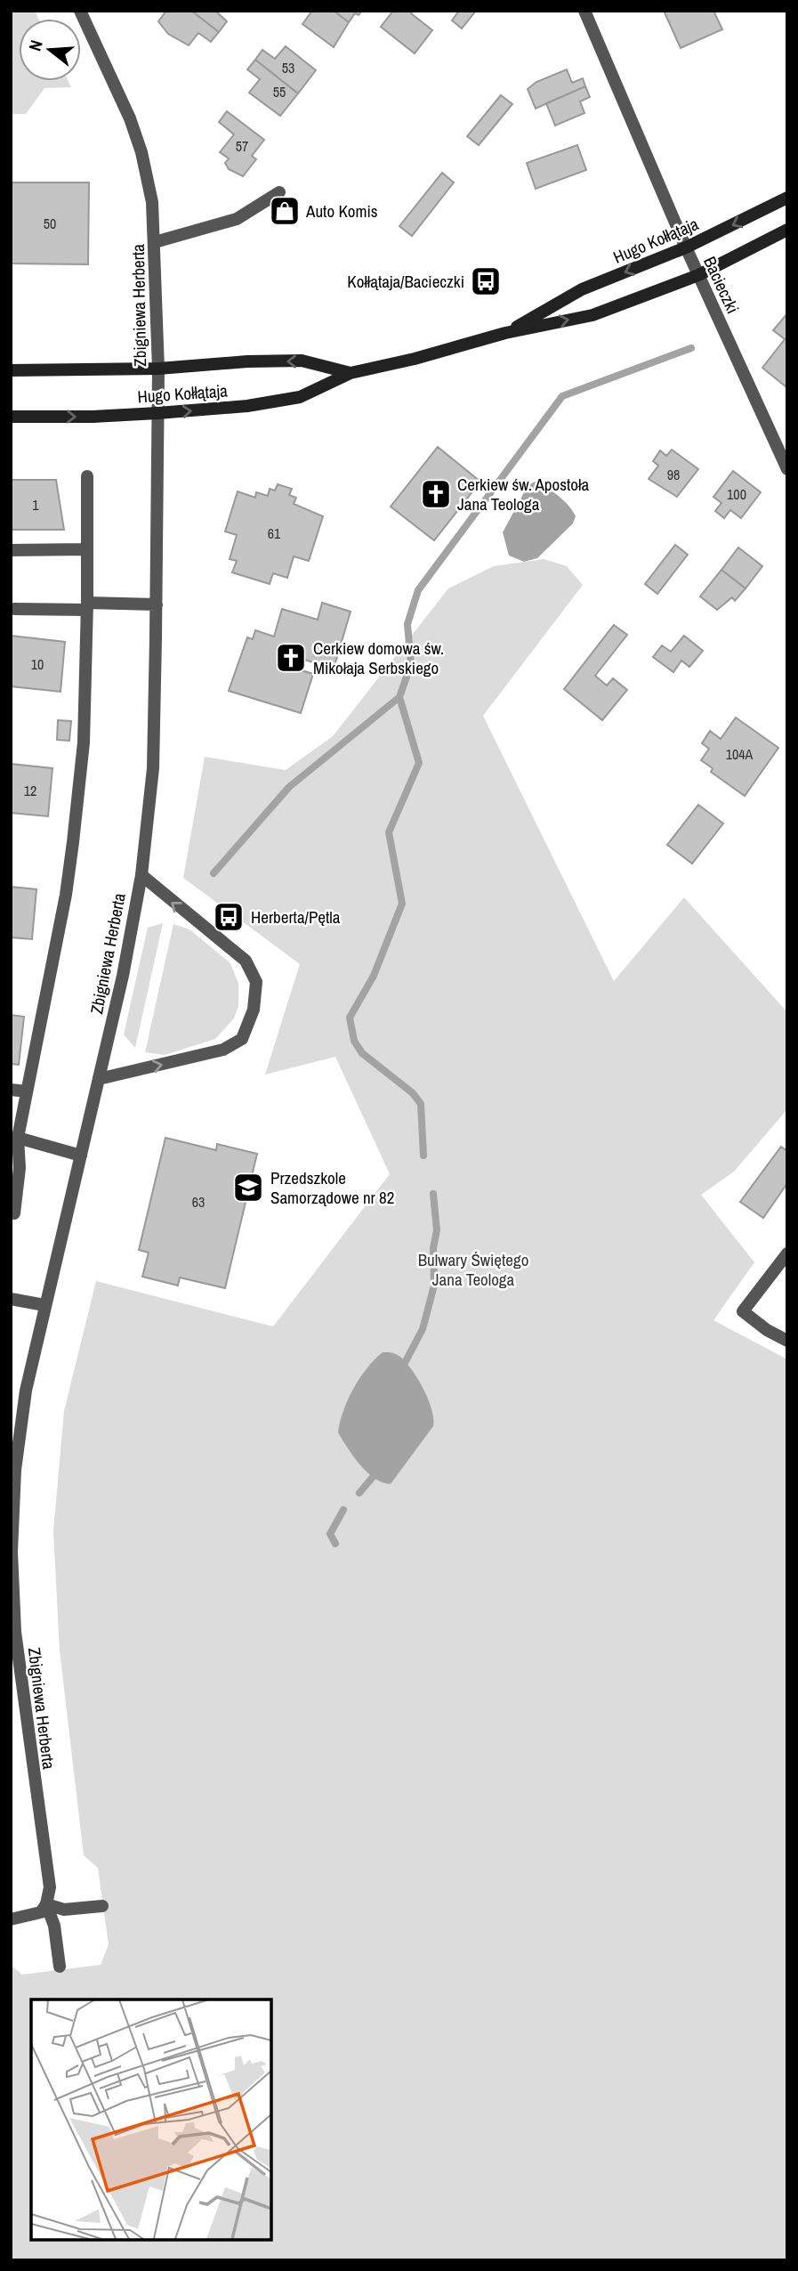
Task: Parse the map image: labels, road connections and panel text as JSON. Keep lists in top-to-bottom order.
{
  "streets": {
    "street": ["Hugo Kołłątaja", "Bacieczki", "Zbigniewa Herberta"]
  },
  "crossings": [
    ["Hugo Kołłątaja", "Bacieczki"],
    ["Hugo Kołłątaja", "Zbigniewa Herberta"]
  ],
  "parks": ["Bulwary Świętego Jana Teologa"],
  "places": {
    "shop": ["Auto Komis"],
    "bus stop": ["Kołłątaja/Bacieczki", "Herberta/Pętla"],
    "church": ["Cerkiew św. Apostoła Jana Teologa", "Cerkiew domowa św. Mikołaja Serbskiego"],
    "school or university": ["Przedszkole Samorządowe nr 82"]
  },
  "house_numbers": [
    "53",
    "55",
    "57",
    "50",
    "98",
    "100",
    "1",
    "61",
    "10",
    "104A",
    "12",
    "63"
  ],
  "north": "left"
}
